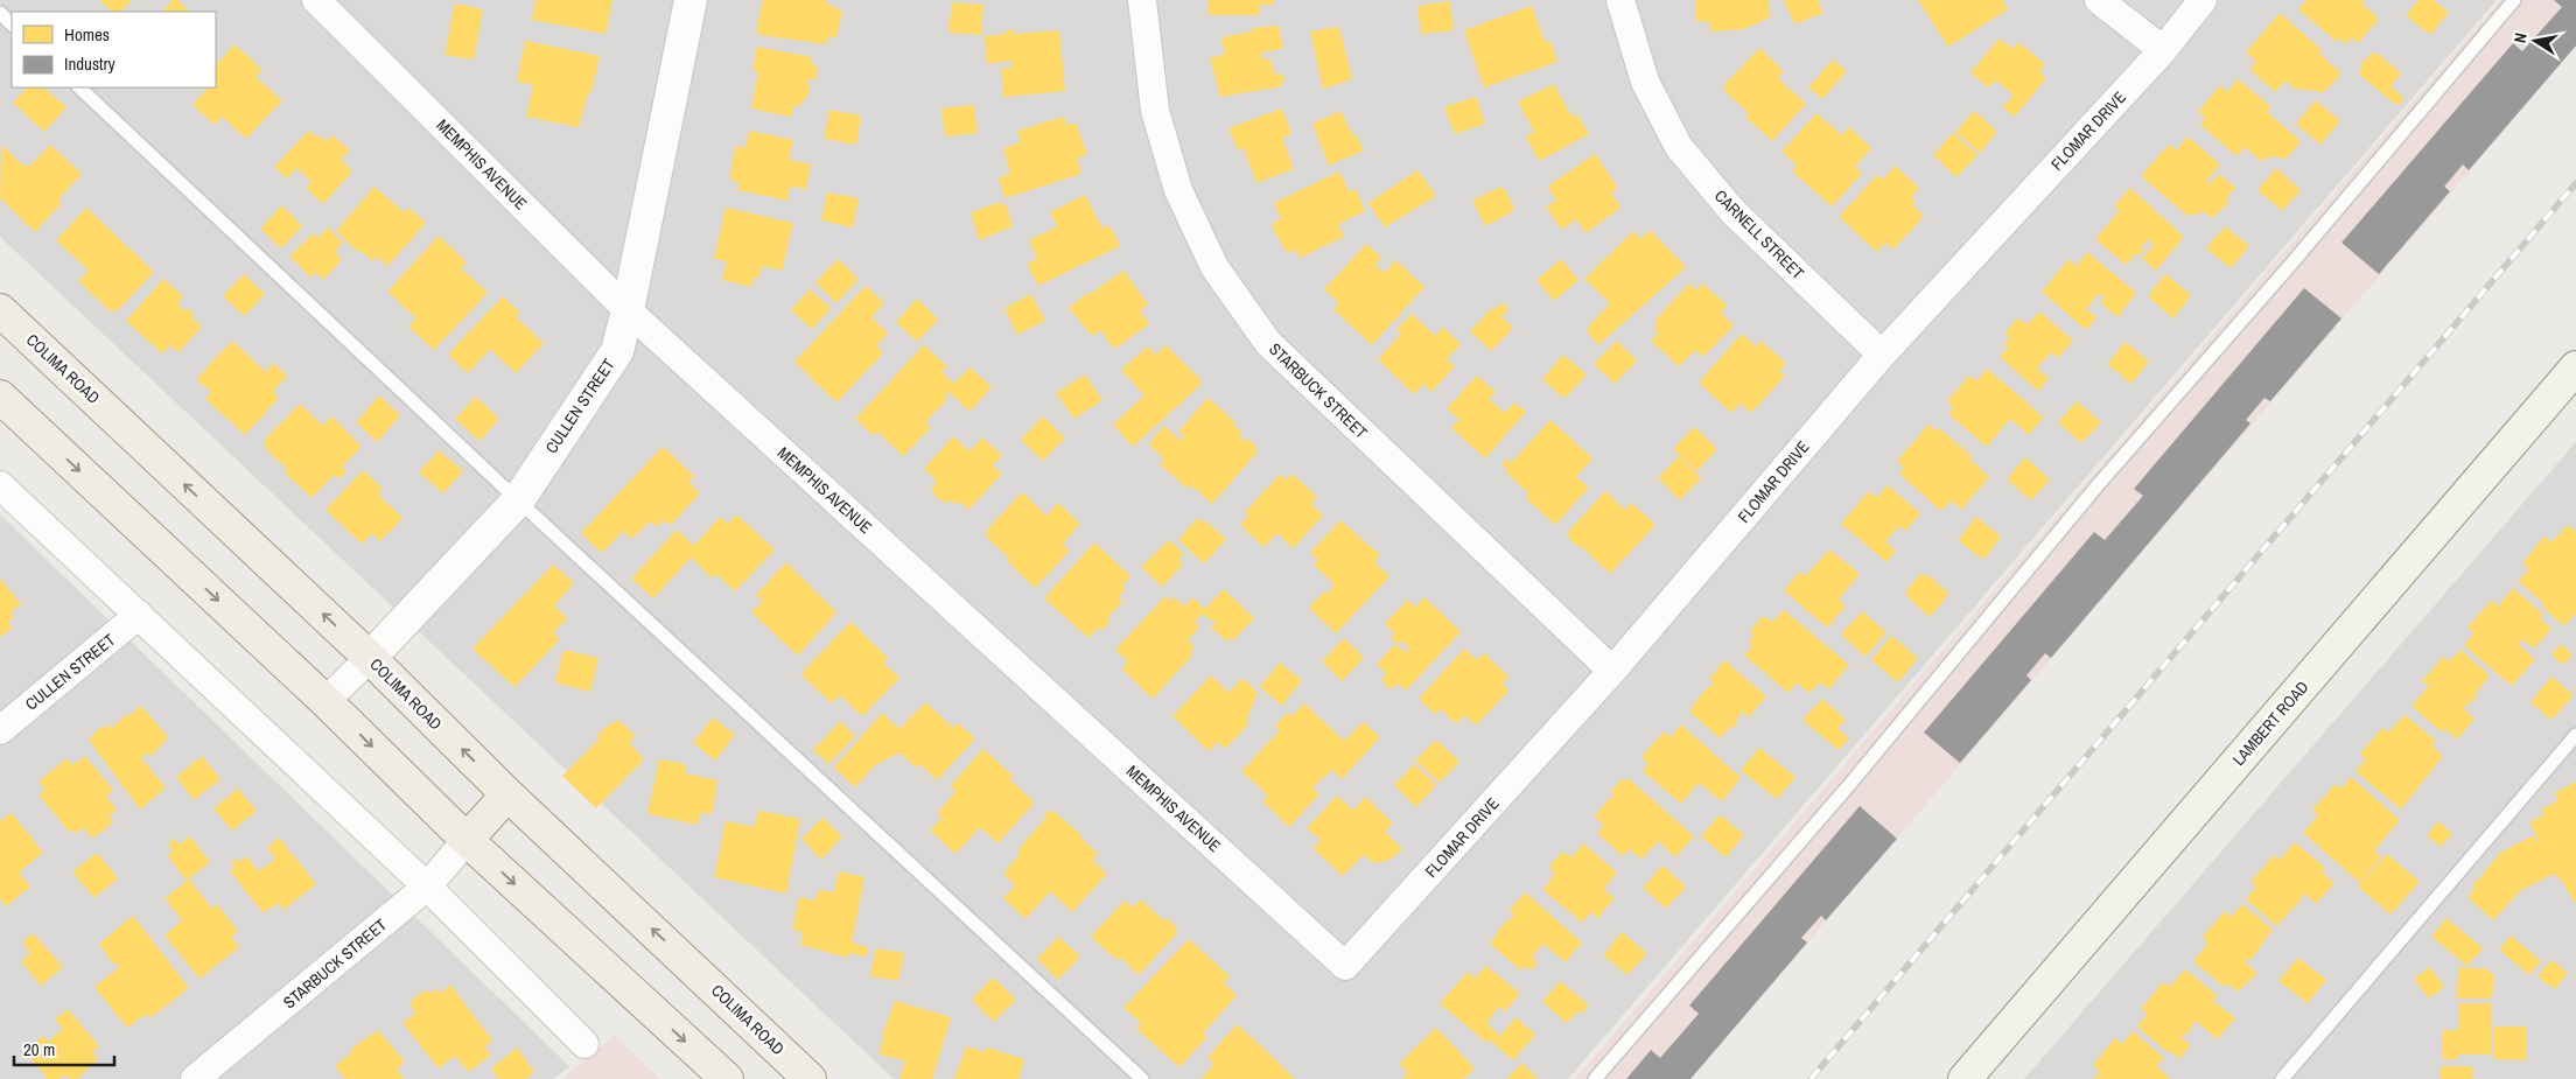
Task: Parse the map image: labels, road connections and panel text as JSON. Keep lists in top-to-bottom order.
{
  "streets": {
    "main road": ["COLIMA ROAD", "LAMBERT ROAD"],
    "street": [
      "FLOMAR DRIVE",
      "MEMPHIS AVENUE",
      "CARNELL STREET",
      "STARBUCK STREET",
      "CULLEN STREET"
    ]
  },
  "crossings": [
    ["FLOMAR DRIVE", "MEMPHIS AVENUE"],
    ["FLOMAR DRIVE", "CARNELL STREET"],
    ["FLOMAR DRIVE", "STARBUCK STREET"],
    ["MEMPHIS AVENUE", "CULLEN STREET"],
    ["COLIMA ROAD", "CULLEN STREET"]
  ],
  "legend": ["Homes", "Industry"],
  "scale_bar": "20 m",
  "north": "left"
}
